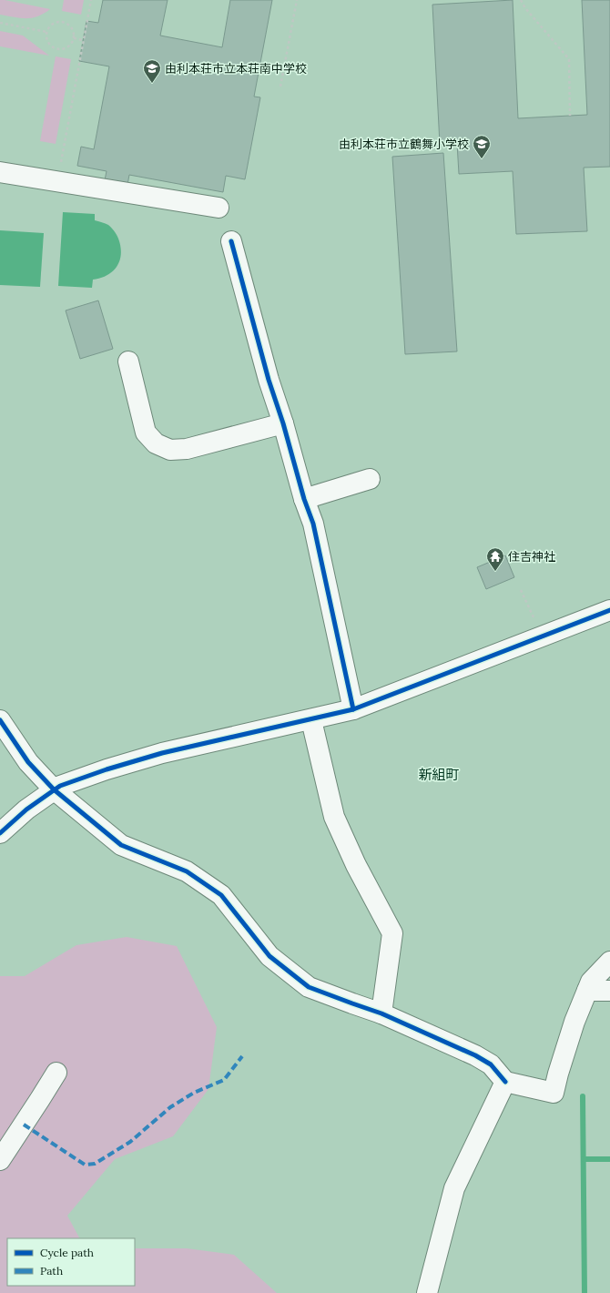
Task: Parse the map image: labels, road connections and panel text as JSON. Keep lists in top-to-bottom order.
{
  "districts": ["新組町"],
  "places": {
    "school or university": ["由利本荘市立本荘南中学校", "由利本荘市立鶴舞小学校"],
    "temple": ["住吉神社"]
  },
  "legend": ["Cycle path", "Path"]
}
